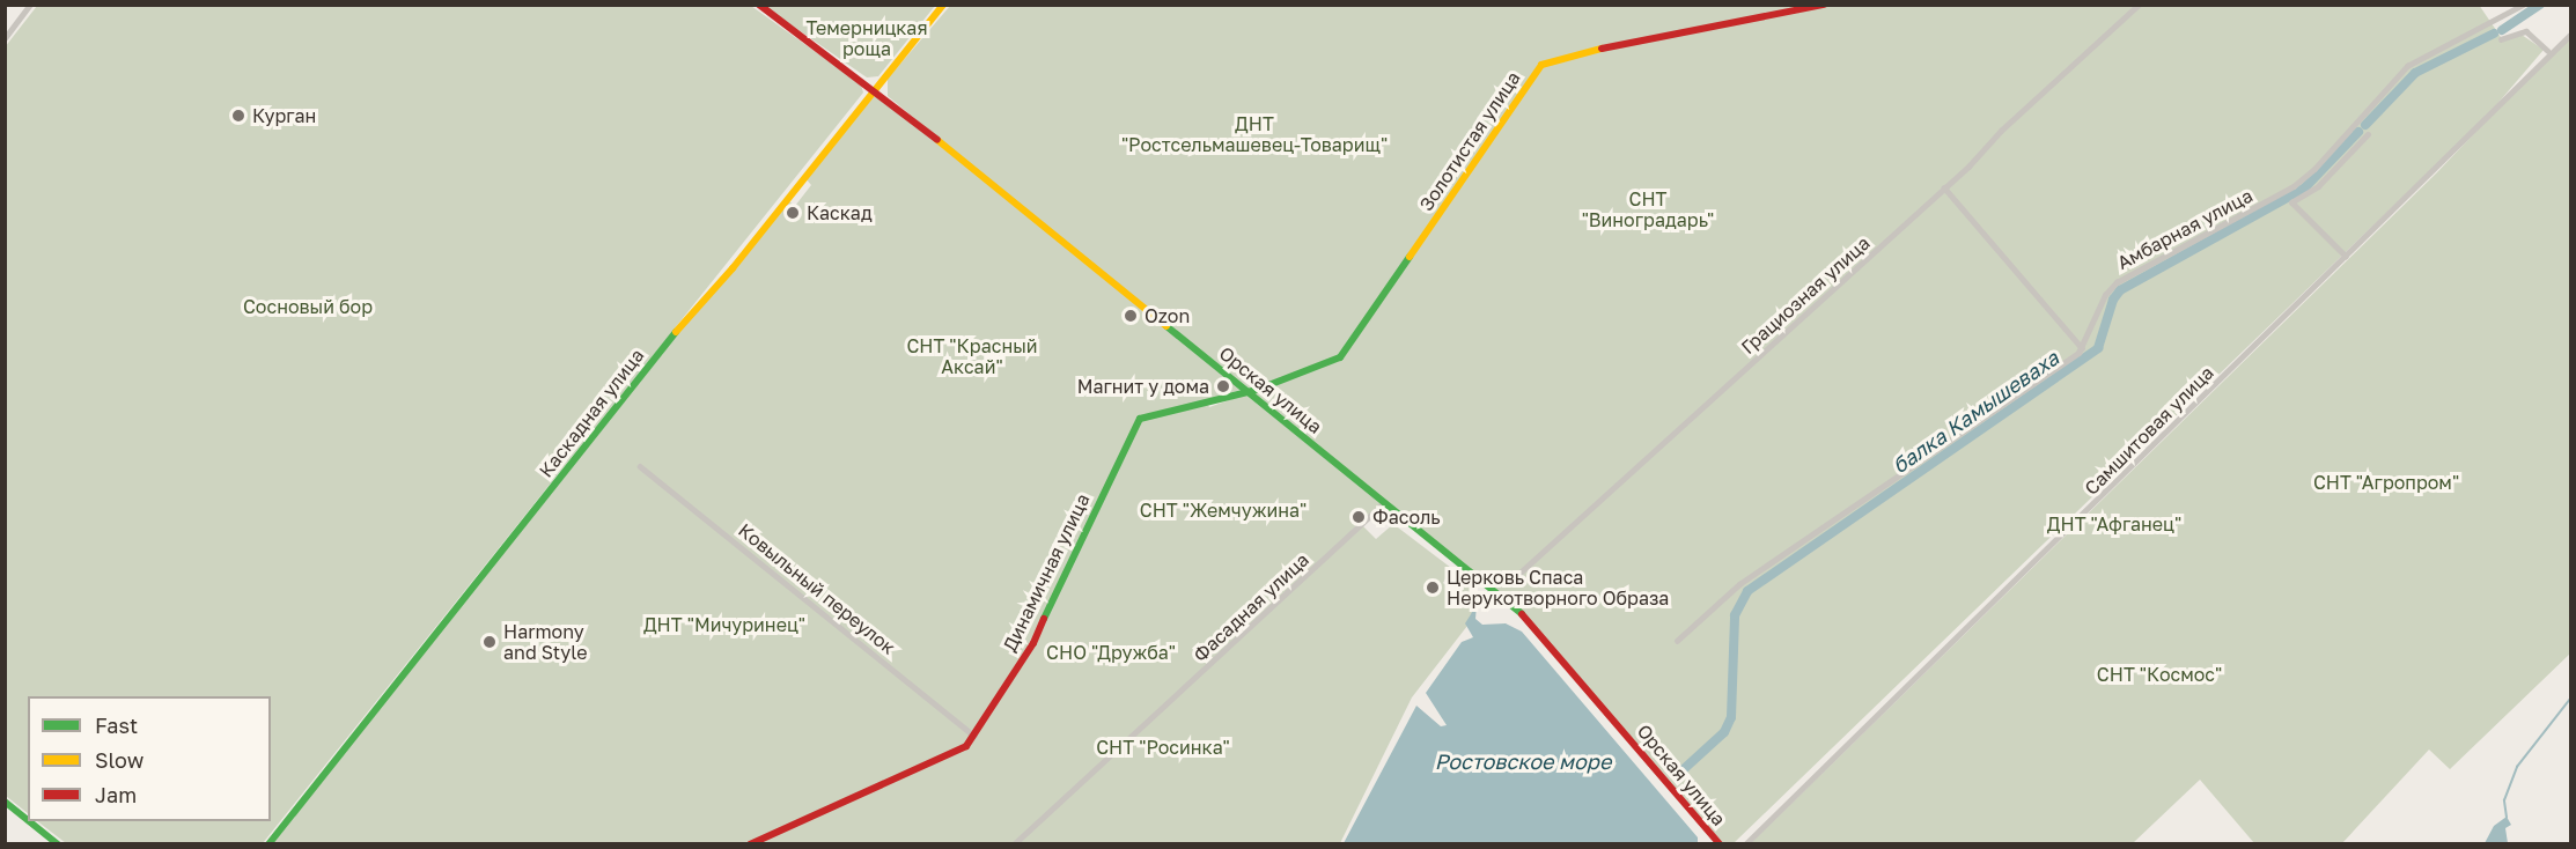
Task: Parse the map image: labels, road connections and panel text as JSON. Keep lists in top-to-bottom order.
{
  "streets": {
    "street": [
      "Золотистая улица",
      "Амбарная улица",
      "Грациозная улица",
      "Орская улица",
      "Каскадная улица",
      "Самшитовая улица",
      "Динамичная улица",
      "Ковыльный переулок",
      "Фасадная улица"
    ]
  },
  "crossings": [
    ["Золотистая улица", "Орская улица"],
    ["Золотистая улица", "Динамичная улица"],
    ["Грациозная улица", "Орская улица"],
    ["Орская улица", "Каскадная улица"],
    ["Орская улица", "Фасадная улица"],
    ["Динамичная улица", "Ковыльный переулок"]
  ],
  "water": ["балка Камышеваха", "Ростовское море"],
  "parks": [
    "Темерницкая роща",
    "ДНТ \"Ростсельмашевец-Товарищ\"",
    "СНТ \"Виноградарь\"",
    "Сосновый бор",
    "СНТ \"Красный Аксай\"",
    "СНТ \"Агропром\"",
    "СНТ \"Жемчужина\"",
    "ДНТ \"Афганец\"",
    "ДНТ \"Мичуринец\"",
    "СНО \"Дружба\"",
    "СНТ \"Космос\"",
    "СНТ \"Росинка\""
  ],
  "places": [
    "Курган",
    "Каскад",
    "Ozon",
    "Магнит у дома",
    "Фасоль",
    "Церковь Спаса Нерукотворного Образа",
    "Harmony and Style"
  ],
  "legend": ["Fast", "Slow", "Jam"]
}
